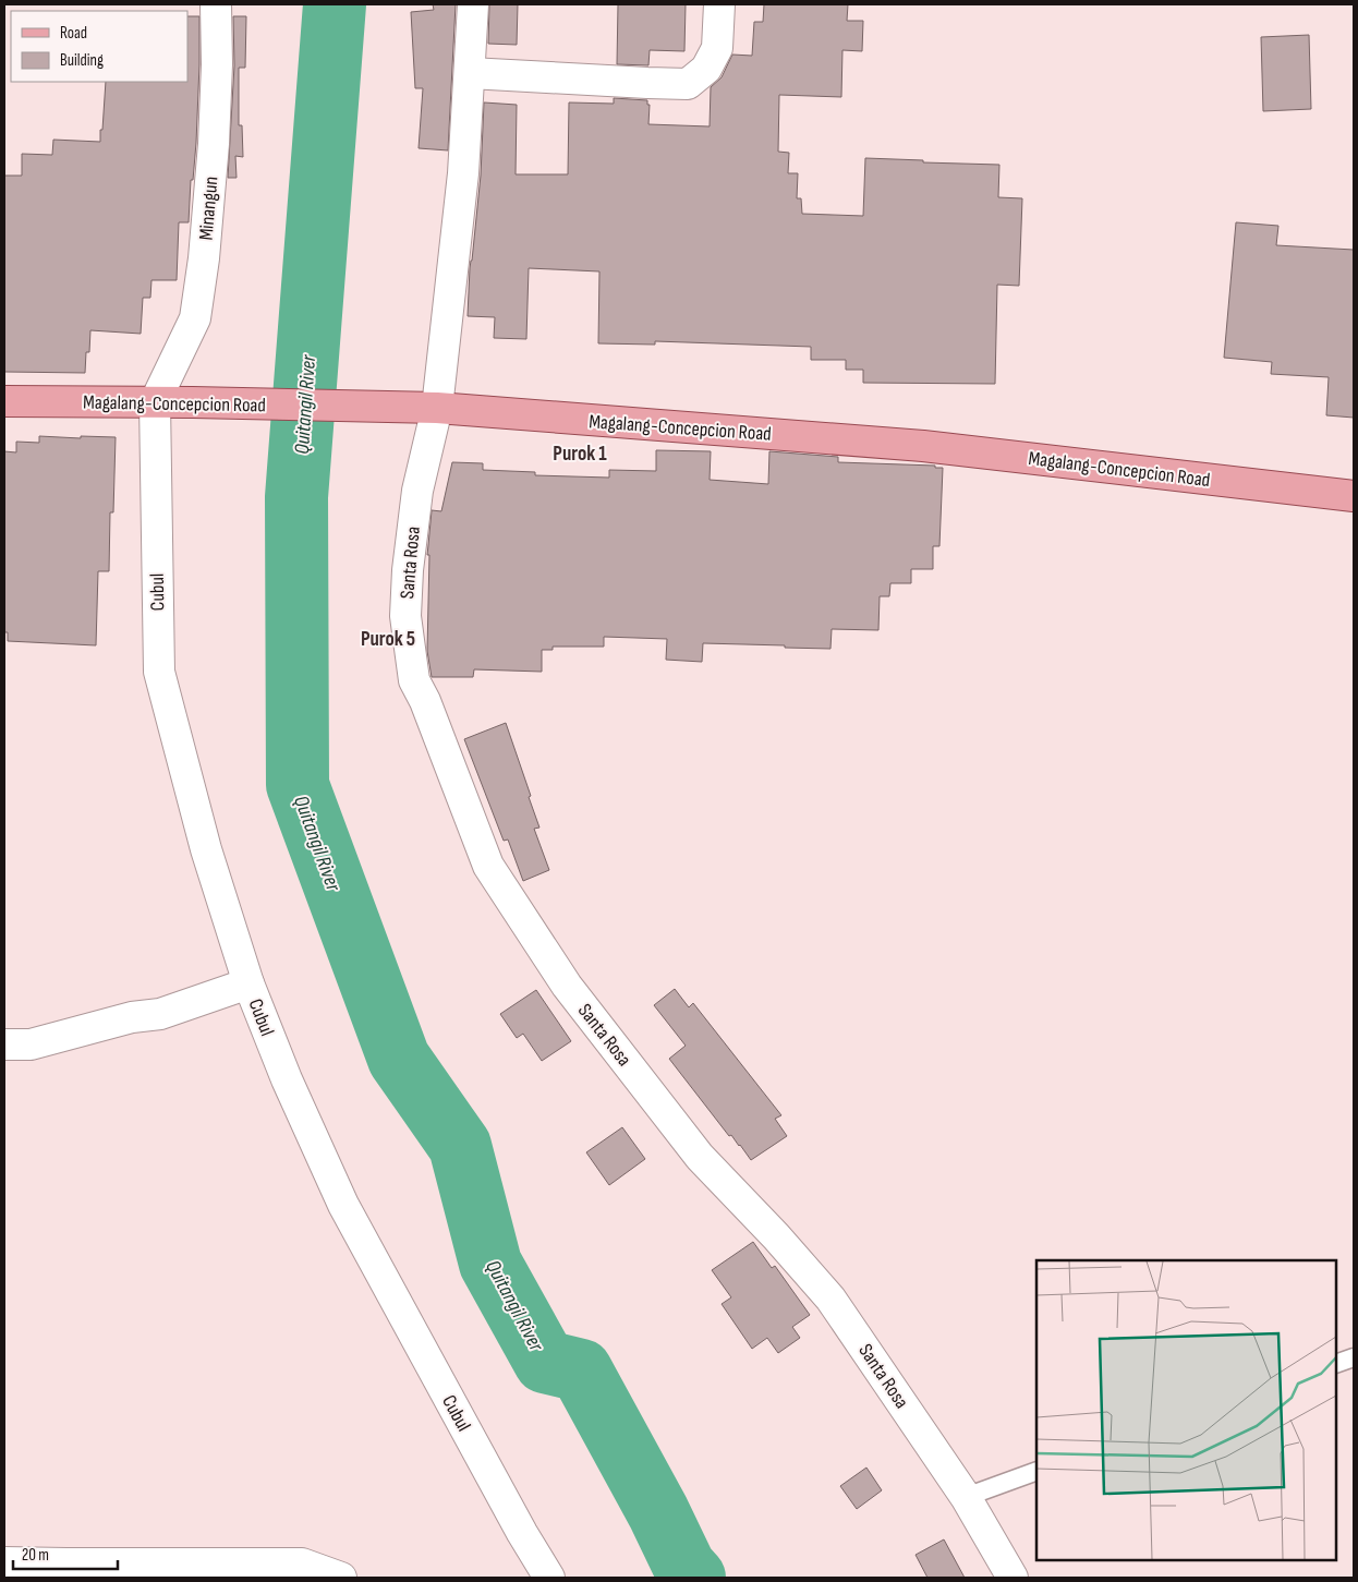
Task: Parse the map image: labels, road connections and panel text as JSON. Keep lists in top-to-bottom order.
{
  "streets": {
    "main road": ["Magalang-Concepcion Road"],
    "street": ["Minangun", "Santa Rosa", "Cubul"]
  },
  "crossings": [
    ["Minangun", "Magalang-Concepcion Road"],
    ["Minangun", "Cubul"],
    ["Magalang-Concepcion Road", "Santa Rosa"],
    ["Magalang-Concepcion Road", "Cubul"]
  ],
  "districts": ["Purok 1", "Purok 5"],
  "water": ["Quitangil River"],
  "legend": ["Road", "Building"],
  "scale_bar": "20 m"
}
